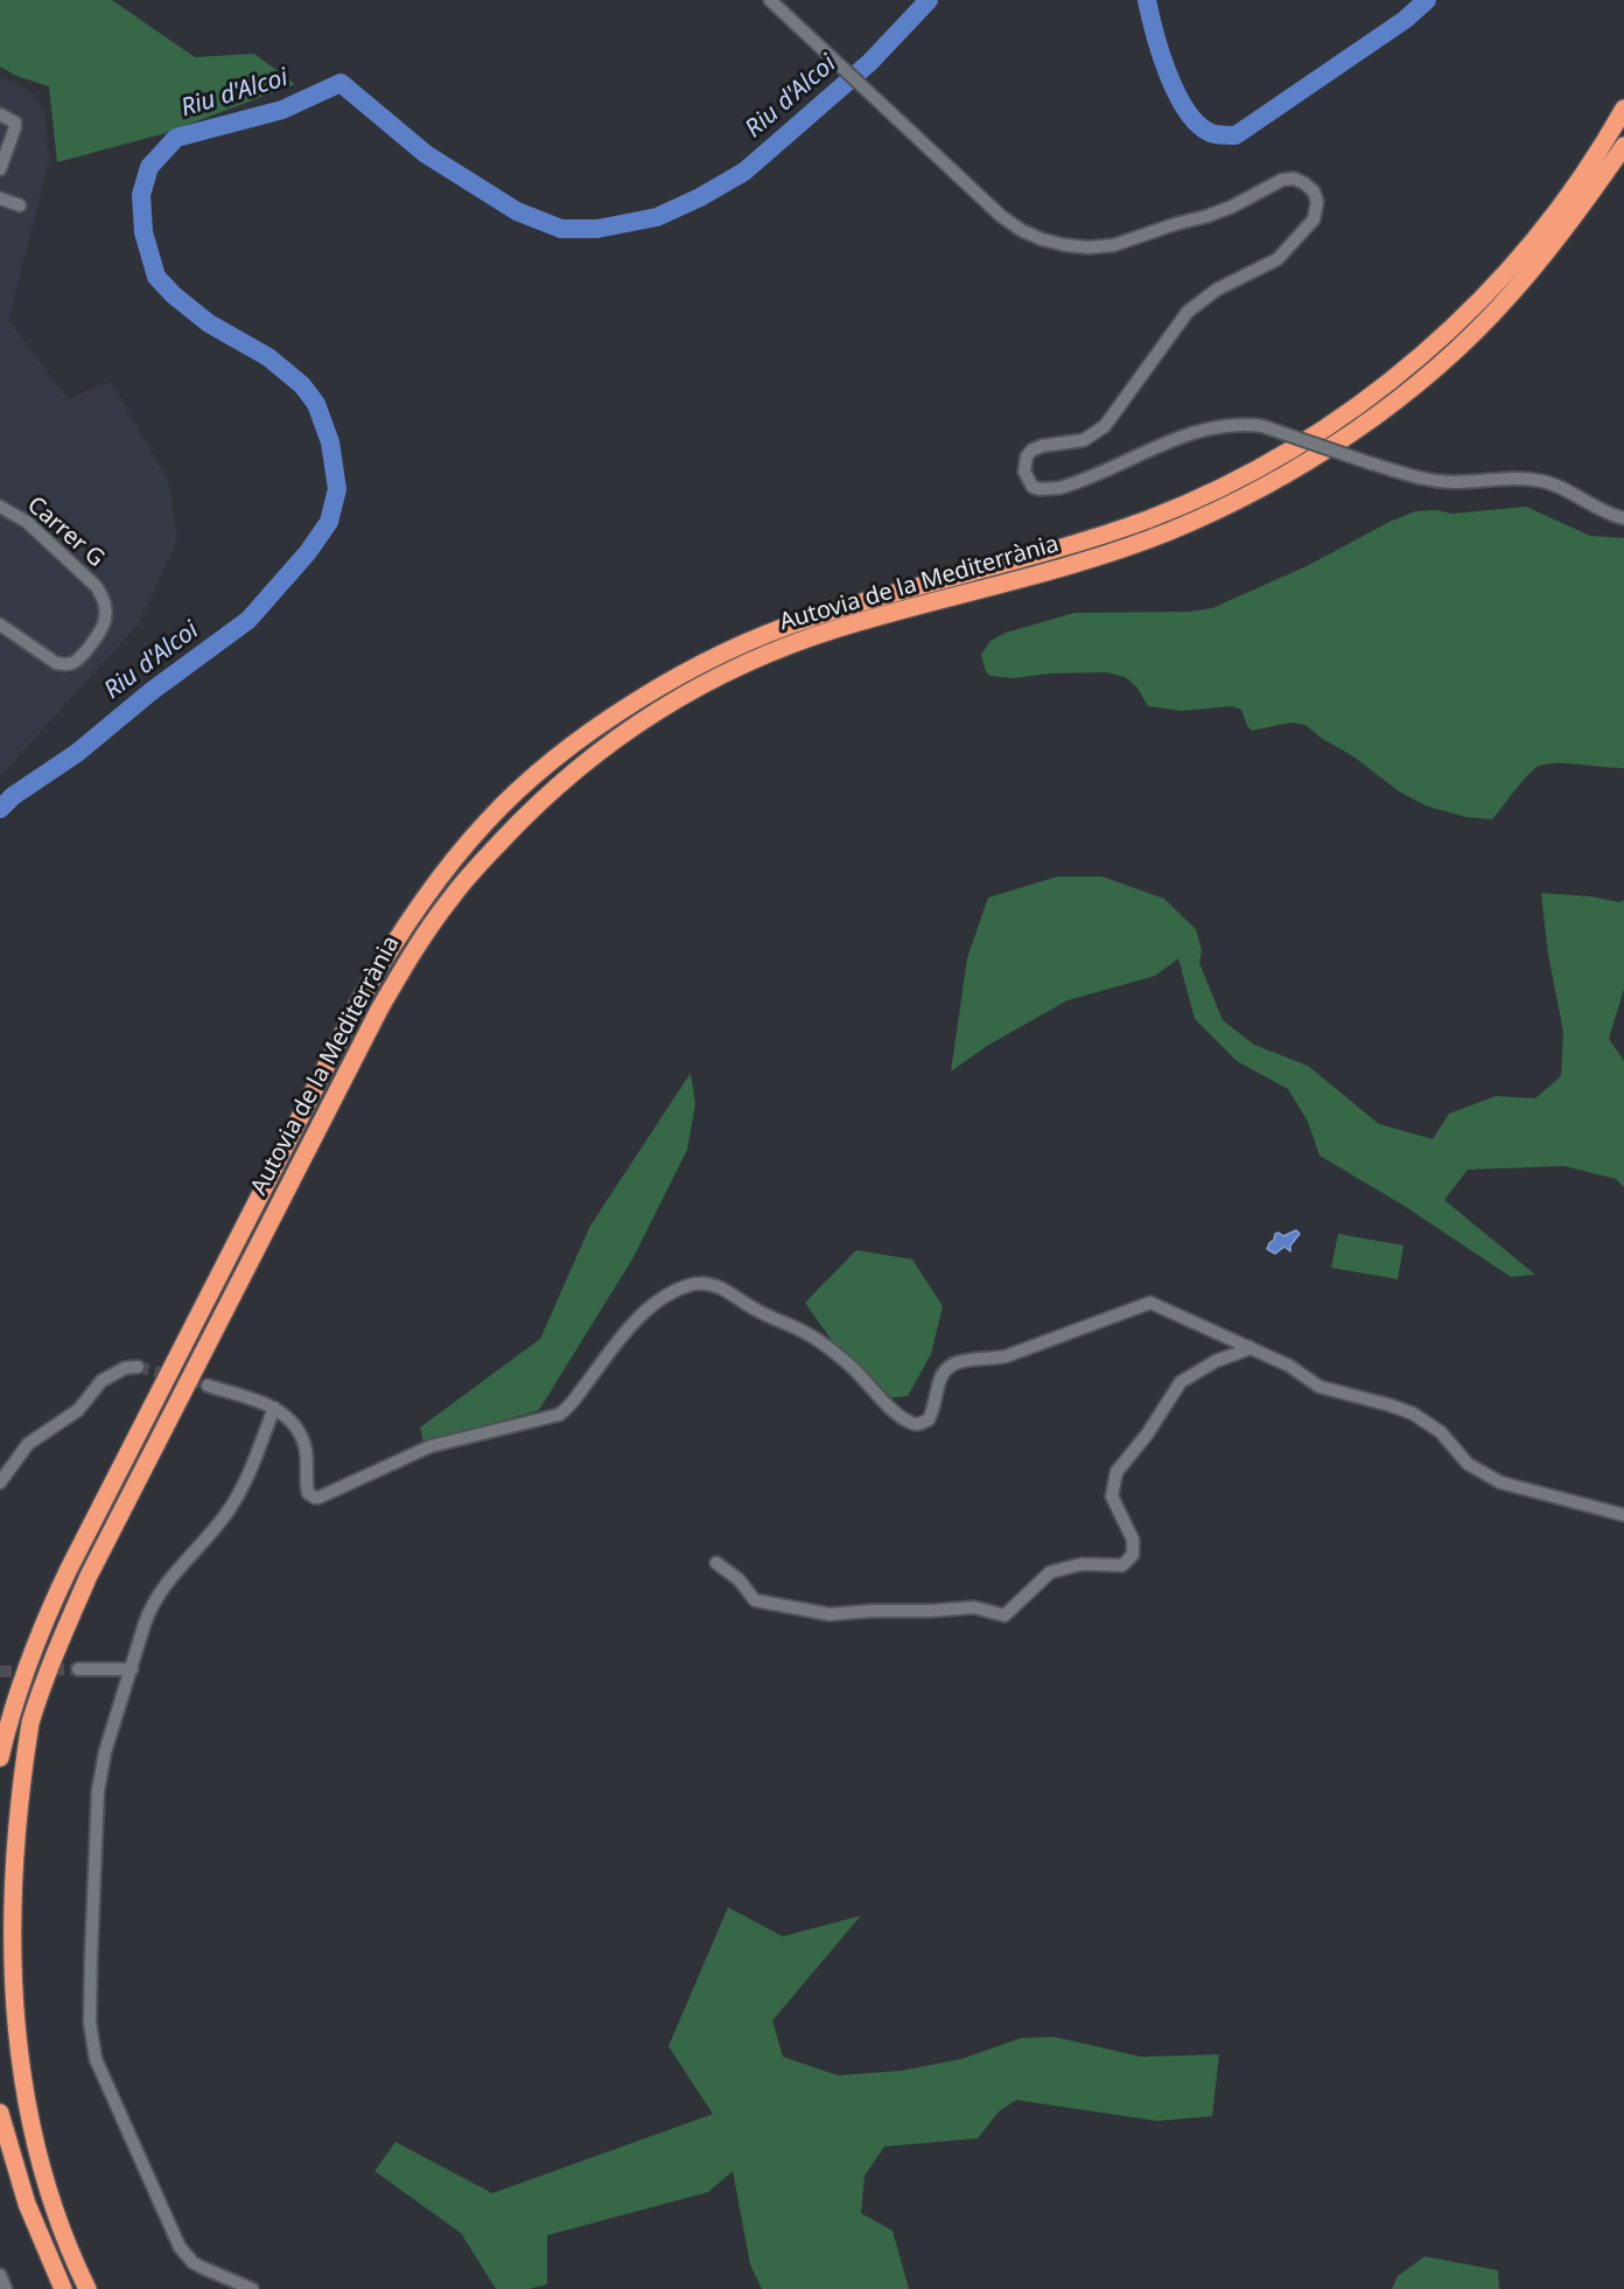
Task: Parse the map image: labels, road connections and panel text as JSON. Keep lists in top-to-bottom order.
{
  "streets": {
    "highway": ["Autovia de la Mediterrània"],
    "street": ["Carrer G"]
  },
  "water": ["Riu d'Alcoi"]
}
